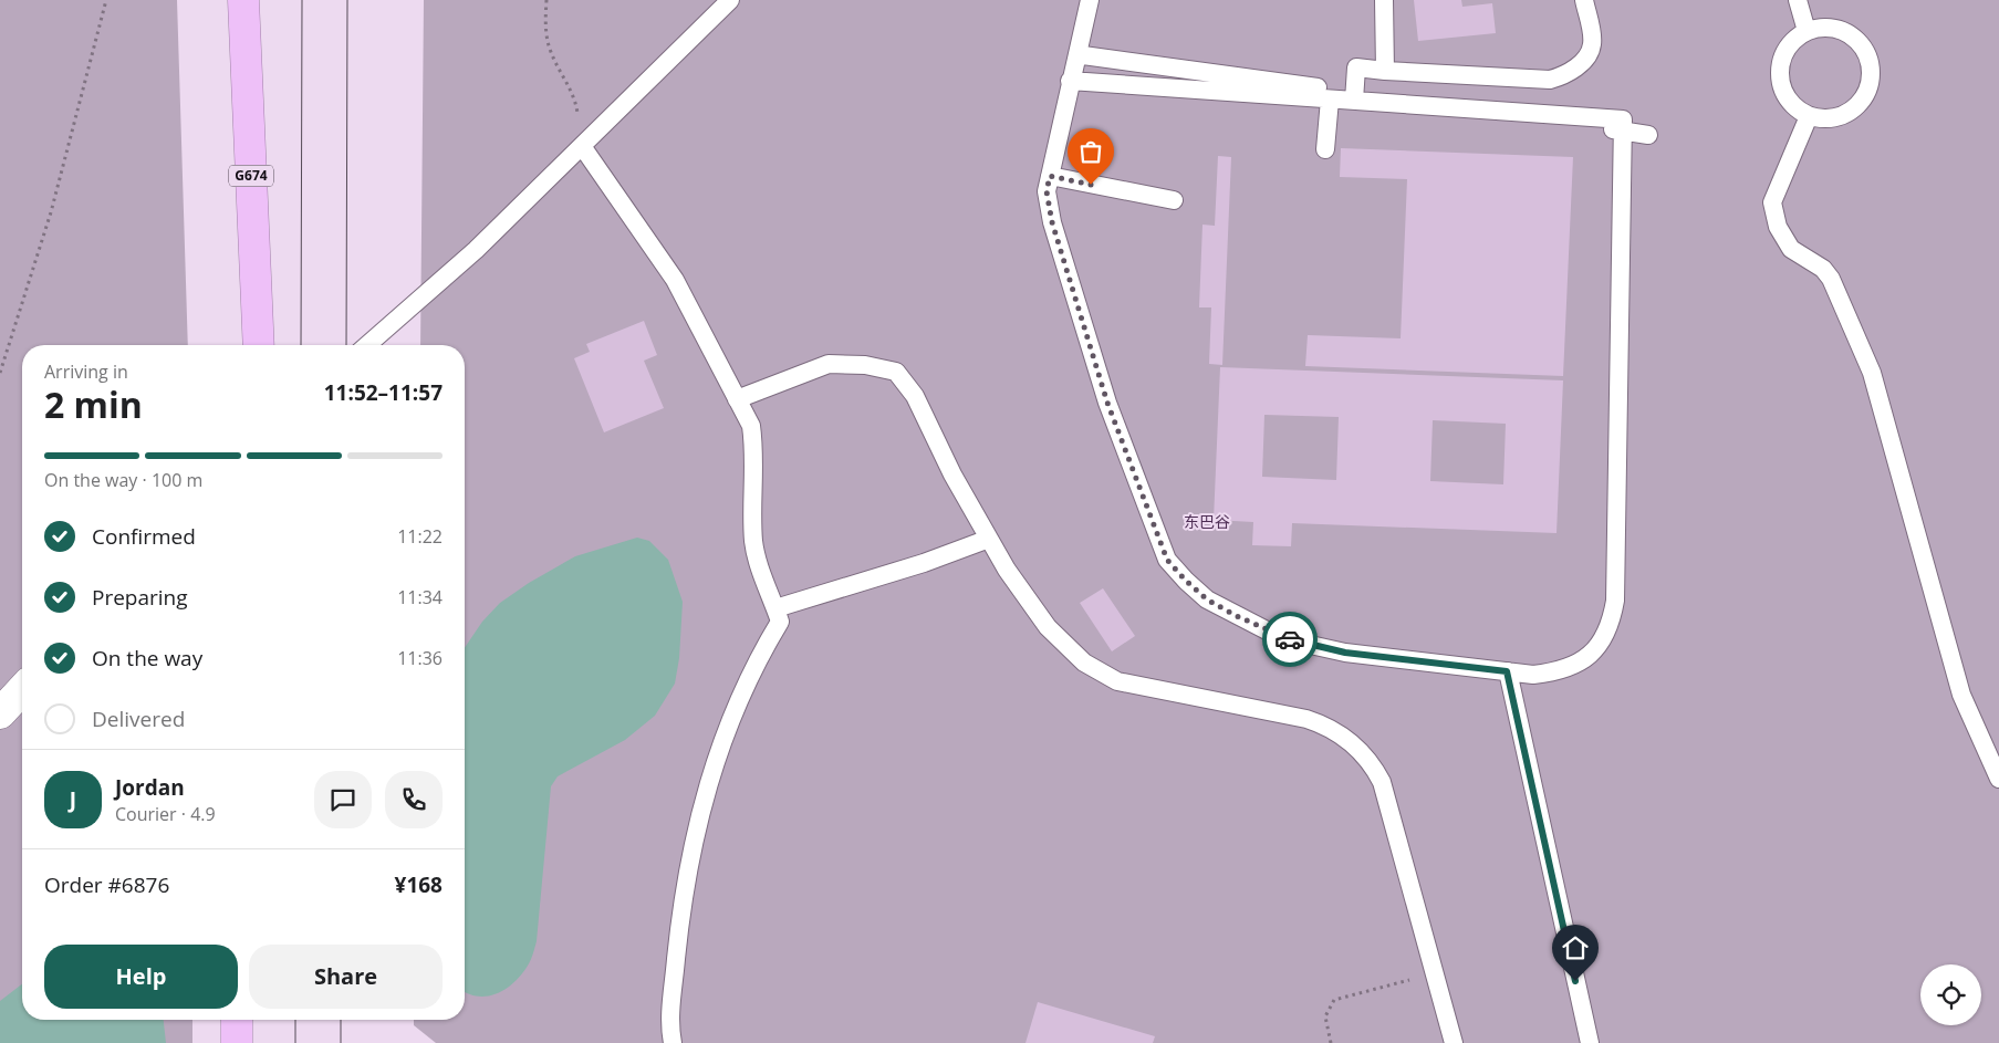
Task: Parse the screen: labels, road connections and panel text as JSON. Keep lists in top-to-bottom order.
{
  "streets": {
    "highway": ["G674"]
  },
  "parks": ["东巴谷"],
  "page": {
    "heading": ["2 min", "Arriving in", "11:52–11:57"],
    "panel": [
      "Jordan",
      "Courier · 4.9",
      "Order #6876",
      "¥168"
    ],
    "bar": "On the way · 100 m",
    "list": [
      ["Confirmed", "11:22"],
      ["Preparing", "11:34"],
      ["On the way", "11:36"],
      "Delivered"
    ],
    "round": "J",
    "buttons": ["Help", "Share"]
  }
}
